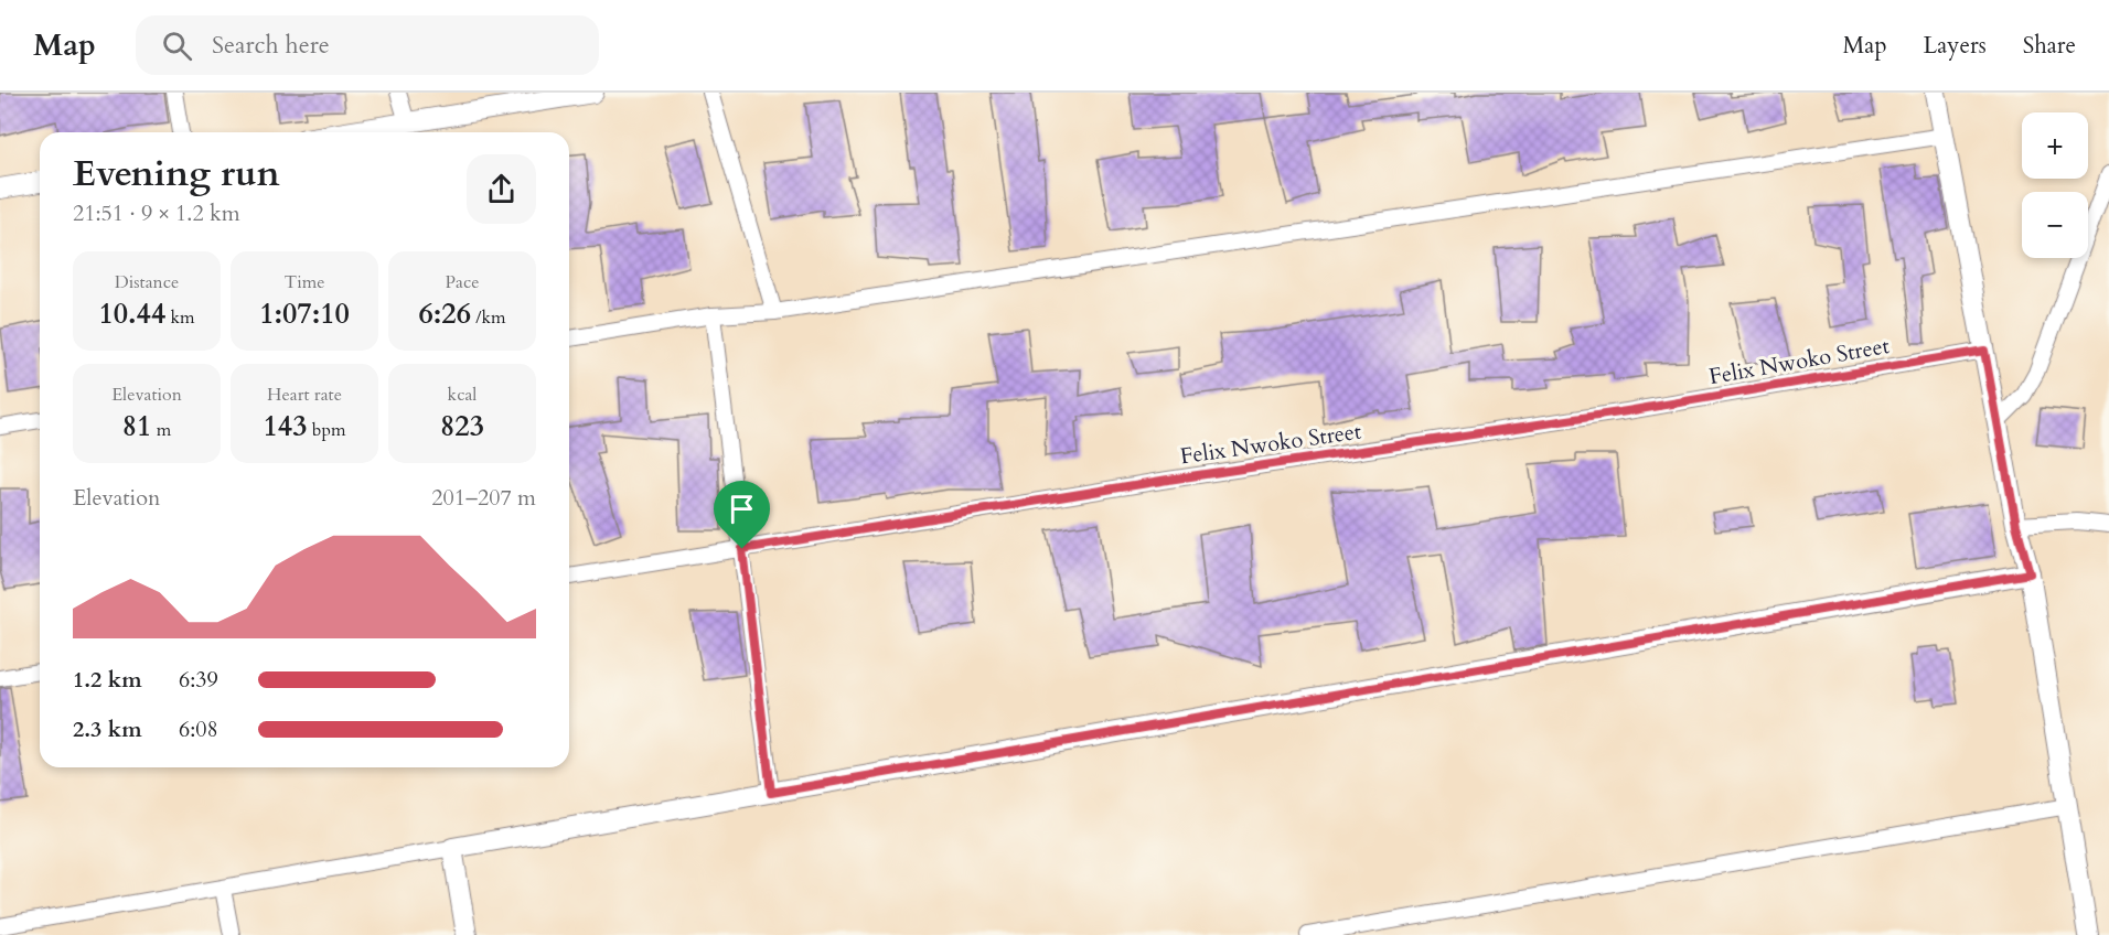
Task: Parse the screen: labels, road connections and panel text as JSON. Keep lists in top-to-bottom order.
{
  "streets": {
    "street": ["Felix Nwoko Street"]
  },
  "page": {
    "header": "Map",
    "search": "Search here",
    "nav": ["Map", "Layers", "Share"],
    "map_buttons": ["+", "−"],
    "heading": ["Evening run", "21:51 · 9 × 1.2 km"],
    "stats": [
      ["Distance", "10.44 km"],
      ["Time", "1:07:10"],
      ["Pace", "6:26 /km"],
      ["Elevation", "81 m"],
      ["Heart rate", "143 bpm"],
      ["kcal", "823"]
    ],
    "chart": ["Elevation", "201–207 m"],
    "list": [
      {
        "name": "1.2 km",
        "note": "6:39"
      },
      {
        "name": "2.3 km",
        "note": "6:08"
      }
    ]
  }
}
